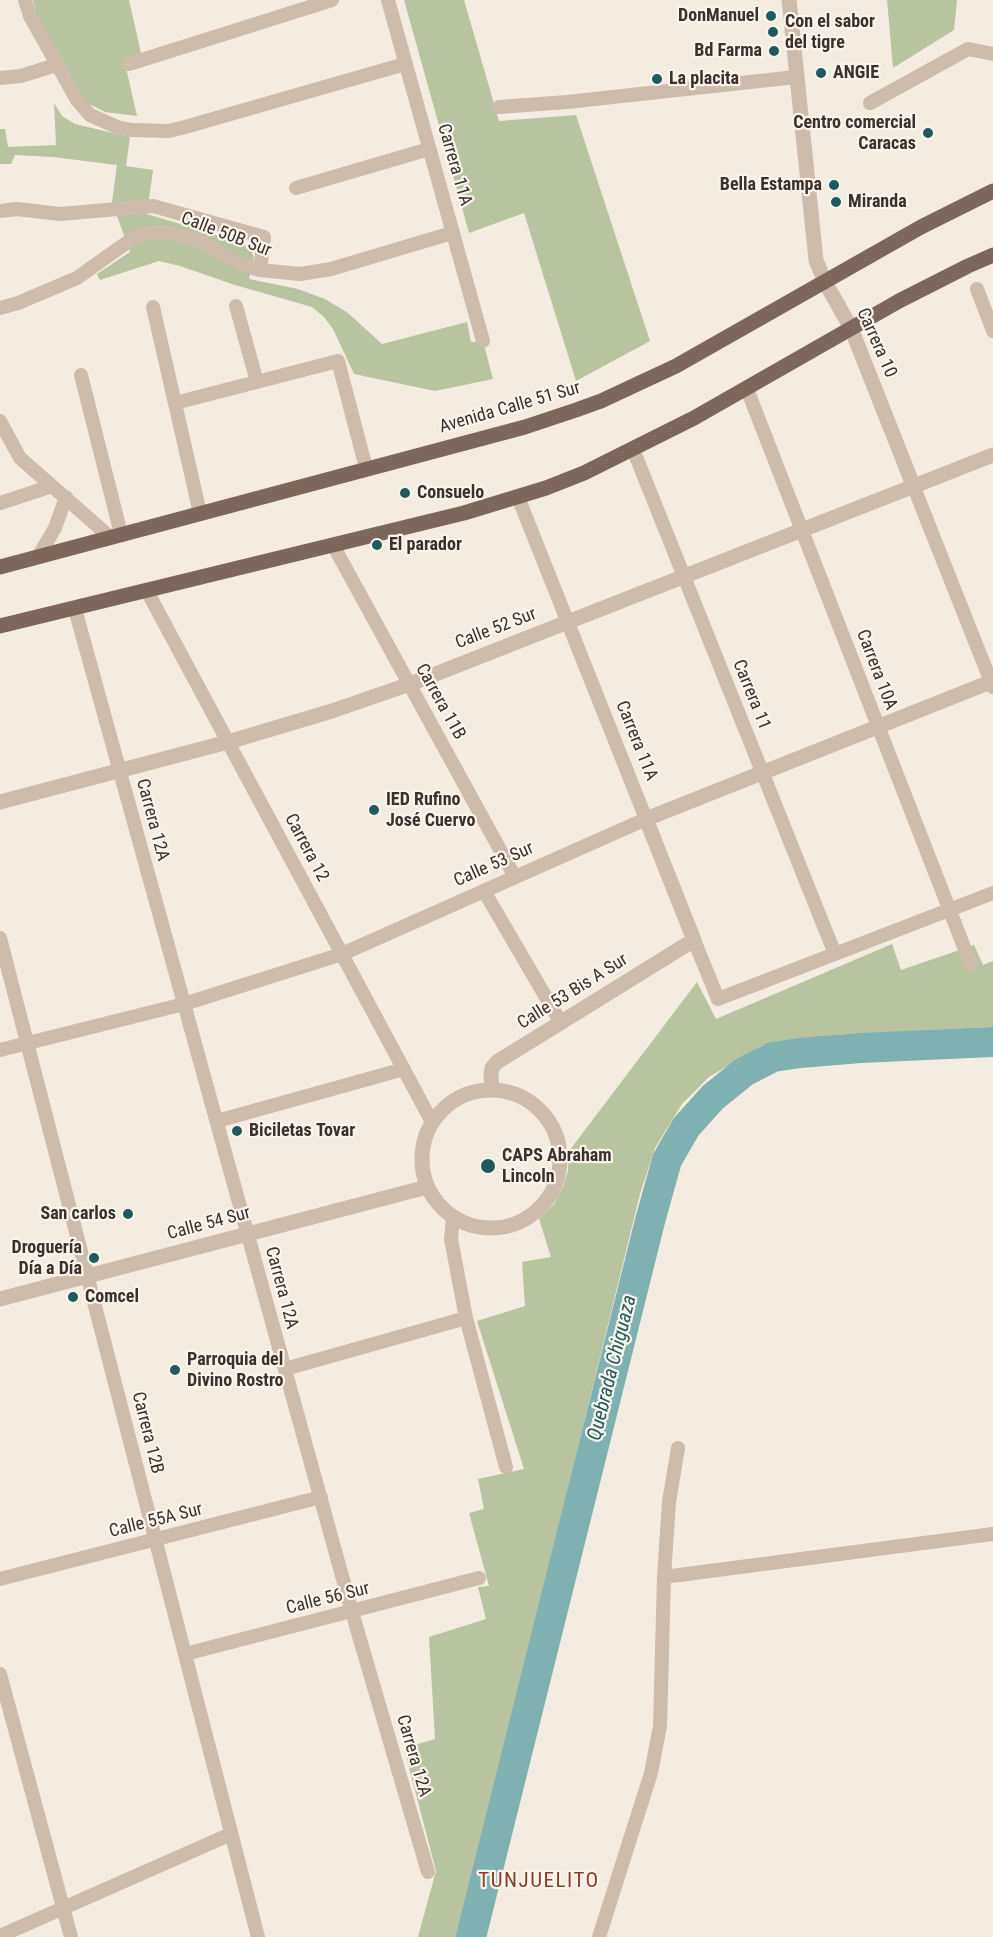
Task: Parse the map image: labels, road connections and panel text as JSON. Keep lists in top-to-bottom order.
{
  "streets": {
    "main road": ["Avenida Calle 51 Sur"],
    "street": [
      "Carrera 11A",
      "Calle 50B Sur",
      "Carrera 10",
      "Calle 52 Sur",
      "Carrera 10A",
      "Carrera 11",
      "Carrera 11B",
      "Carrera 12A",
      "Carrera 12",
      "Calle 53 Sur",
      "Calle 53 Bis A Sur",
      "Calle 54 Sur",
      "Carrera 12B",
      "Calle 55A Sur",
      "Calle 56 Sur"
    ]
  },
  "crossings": [
    ["Carrera 11A", "Calle 50B Sur"],
    ["Carrera 11A", "Calle 52 Sur"],
    ["Carrera 11A", "Carrera 11"],
    ["Carrera 11A", "Calle 53 Sur"],
    ["Carrera 11A", "Calle 53 Bis A Sur"],
    ["Carrera 10", "Avenida Calle 51 Sur"],
    ["Carrera 10", "Calle 52 Sur"],
    ["Carrera 10", "Calle 53 Sur"],
    ["Calle 52 Sur", "Carrera 10A"],
    ["Calle 52 Sur", "Carrera 11"],
    ["Calle 52 Sur", "Carrera 11B"],
    ["Calle 52 Sur", "Carrera 12A"],
    ["Calle 52 Sur", "Carrera 12"],
    ["Carrera 10A", "Calle 53 Sur"],
    ["Carrera 11", "Calle 53 Sur"],
    ["Carrera 11B", "Calle 53 Sur"],
    ["Carrera 12A", "Calle 53 Sur"],
    ["Carrera 12A", "Calle 54 Sur"],
    ["Carrera 12A", "Calle 55A Sur"],
    ["Carrera 12A", "Calle 56 Sur"],
    ["Carrera 12", "Calle 53 Sur"],
    ["Carrera 12", "Calle 53 Bis A Sur"],
    ["Carrera 12", "Calle 54 Sur"],
    ["Calle 53 Sur", "Carrera 12B"],
    ["Calle 53 Bis A Sur", "Calle 54 Sur"],
    ["Calle 54 Sur", "Carrera 12B"],
    ["Carrera 12B", "Calle 55A Sur"],
    ["Carrera 12B", "Calle 56 Sur"]
  ],
  "districts": ["TUNJUELITO"],
  "water": ["Quebrada Chiguaza"],
  "places": [
    "DonManuel",
    "Con el sabor del tigre",
    "Bd Farma",
    "ANGIE",
    "La placita",
    "Centro comercial Caracas",
    "Bella Estampa",
    "Miranda",
    "Consuelo",
    "El parador",
    "IED Rufino José Cuervo",
    "Biciletas Tovar",
    "CAPS Abraham Lincoln",
    "San carlos",
    "Droguería Día a Día",
    "Comcel",
    "Parroquia del Divino Rostro"
  ]
}
